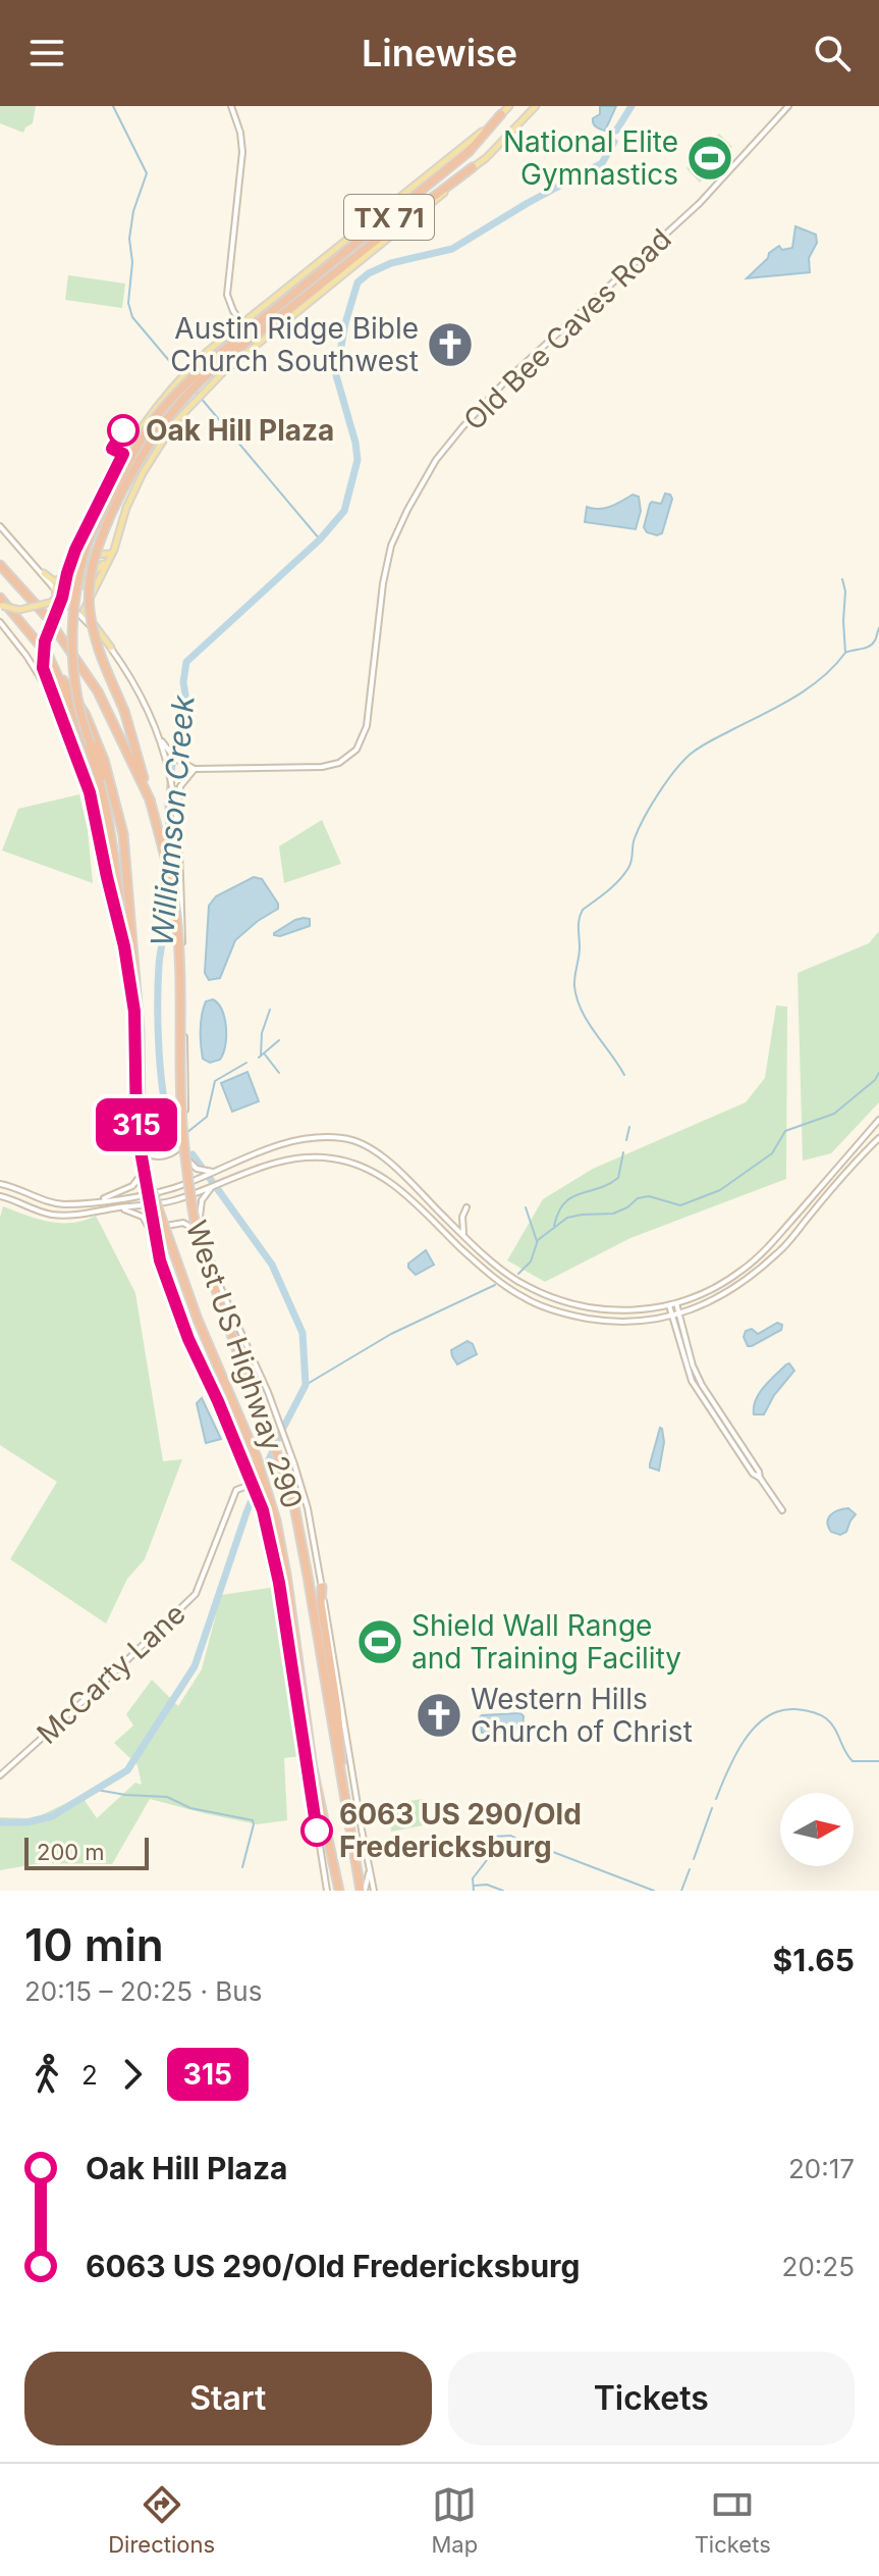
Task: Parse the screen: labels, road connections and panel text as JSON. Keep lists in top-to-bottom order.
{
  "streets": {
    "highway": ["TX 71", "West US Highway 290"],
    "main road": ["Old Bee Caves Road", "McCarty Lane"]
  },
  "crossings": [
    ["TX 71", "West US Highway 290"]
  ],
  "water": ["Williamson Creek"],
  "places": {
    "sports": ["National Elite Gymnastics", "Shield Wall Range and Training Facility"],
    "church": ["Austin Ridge Bible Church Southwest", "Western Hills Church of Christ"],
    "other": ["Oak Hill Plaza", "6063 US 290/Old Fredericksburg"]
  },
  "lines": ["bus line 315"],
  "scale_bar": "200 m",
  "north": "right",
  "page": {
    "header": "Linewise",
    "on_map": "315",
    "scale": "200 m",
    "heading": ["10 min", "20:15 – 20:25 · Bus", "$1.65"],
    "legs": ["2", "315"],
    "list": [
      {
        "name": "Oak Hill Plaza",
        "value": "20:17"
      },
      {
        "name": "6063 US 290/Old Fredericksburg",
        "value": "20:25"
      }
    ],
    "buttons": ["Start", "Tickets"],
    "tabs": ["Directions", "Map", "Tickets"]
  }
}
